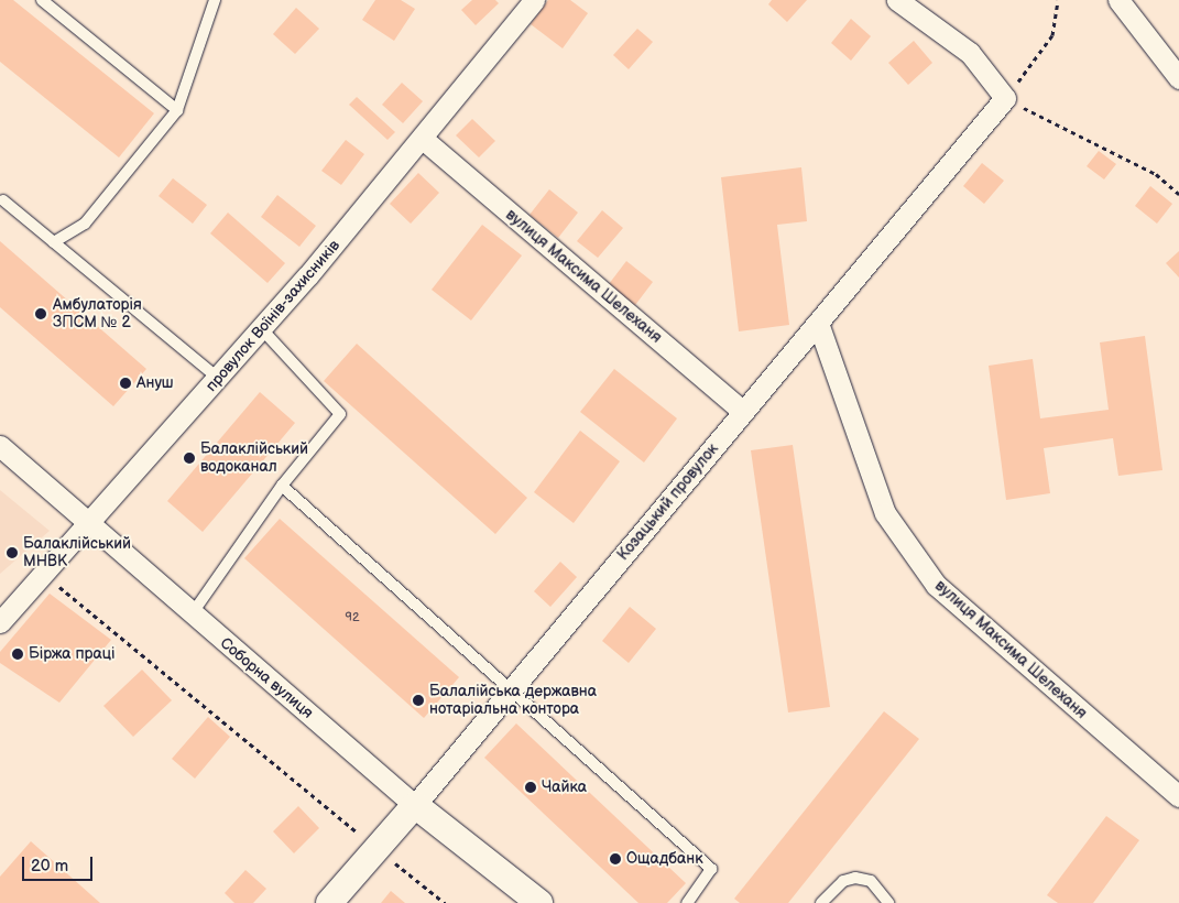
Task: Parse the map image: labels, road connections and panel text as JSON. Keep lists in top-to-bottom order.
{
  "streets": {
    "street": [
      "вулиця Максима Шелеханя",
      "провулок Воїнів-захисників",
      "Козацький провулок",
      "Соборна вулиця"
    ]
  },
  "crossings": [
    ["вулиця Максима Шелеханя", "провулок Воїнів-захисників"],
    ["вулиця Максима Шелеханя", "Козацький провулок"],
    ["провулок Воїнів-захисників", "Соборна вулиця"],
    ["Козацький провулок", "Соборна вулиця"]
  ],
  "places": [
    "Амбулаторія ЗПСМ № 2",
    "Ануш",
    "Балаклійський водоканал",
    "Балаклійський МНВК",
    "Біржа праці",
    "Балалійська державна нотаріальна контора",
    "Чайка",
    "Ощадбанк"
  ],
  "house_numbers": ["92"],
  "scale_bar": "20 m"
}
